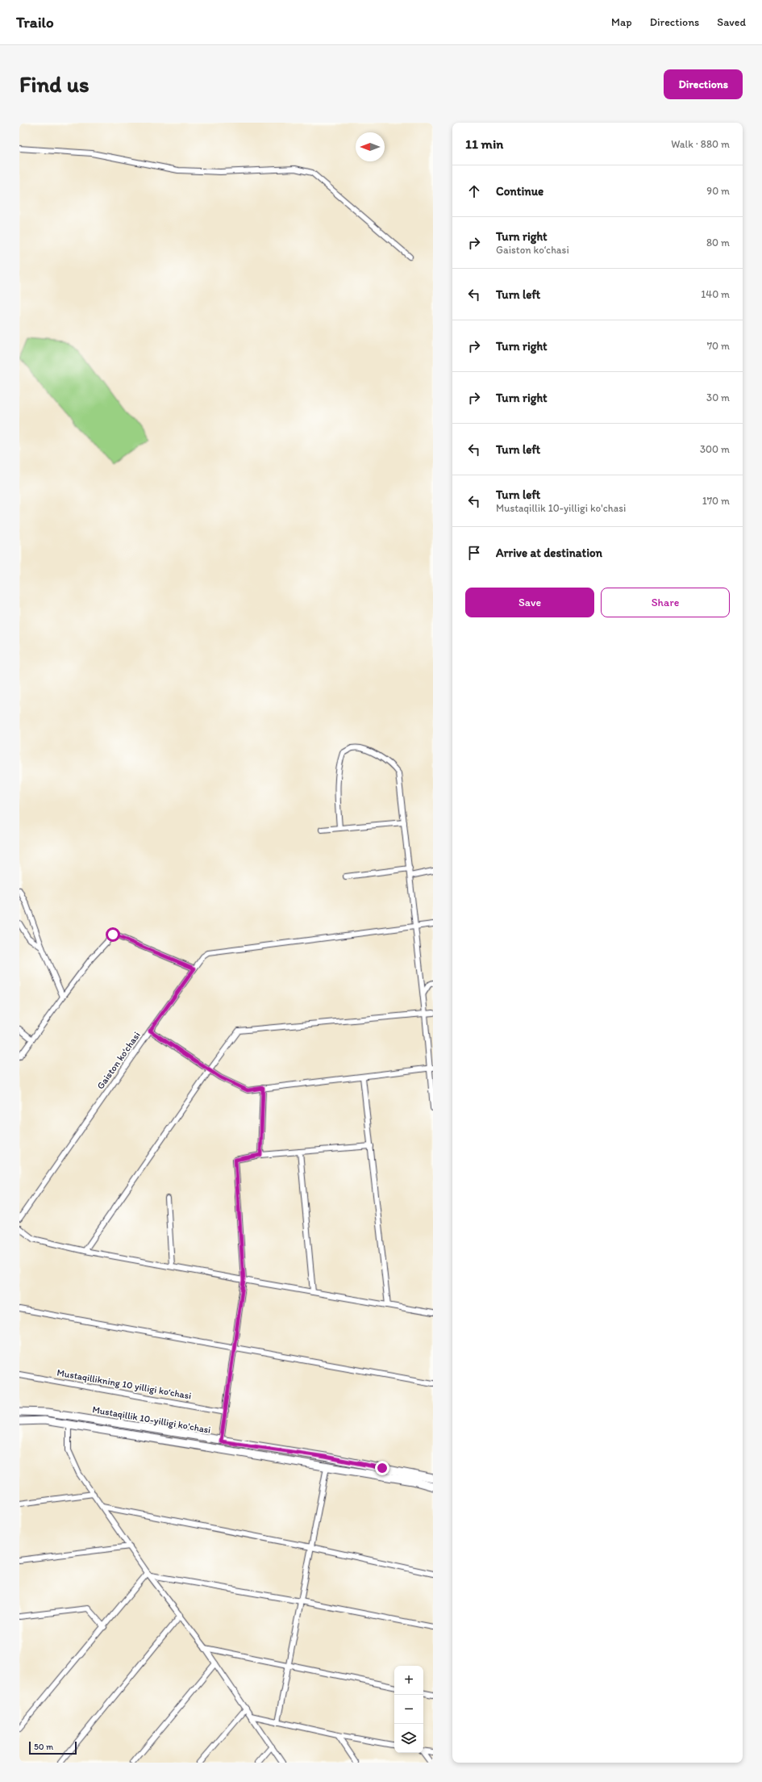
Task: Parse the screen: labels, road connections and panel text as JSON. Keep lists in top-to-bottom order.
{
  "streets": {
    "main road": ["Mustaqillik 10-yilligi ko'chasi"],
    "street": ["Gaiston koʻchasi", "Mustaqillikning 10 yilligi koʻchasi"]
  },
  "scale_bar": "50 m",
  "north": "left",
  "page": {
    "header": "Trailo",
    "nav": ["Map", "Directions", "Saved"],
    "buttons": [
      "Directions",
      ["Save", "Share"]
    ],
    "title": "Find us",
    "heading": ["11 min", "Walk · 880 m"],
    "list": [
      ["Continue", "90 m"],
      ["Turn right", "Gaiston koʻchasi", "80 m"],
      ["Turn left", "140 m"],
      ["Turn right", "70 m"],
      ["Turn right", "30 m"],
      ["Turn left", "300 m"],
      ["Turn left", "Mustaqillik 10-yilligi ko'chasi", "170 m"],
      "Arrive at destination"
    ],
    "map_buttons": ["+", "−"],
    "scale": "50 m"
  }
}
